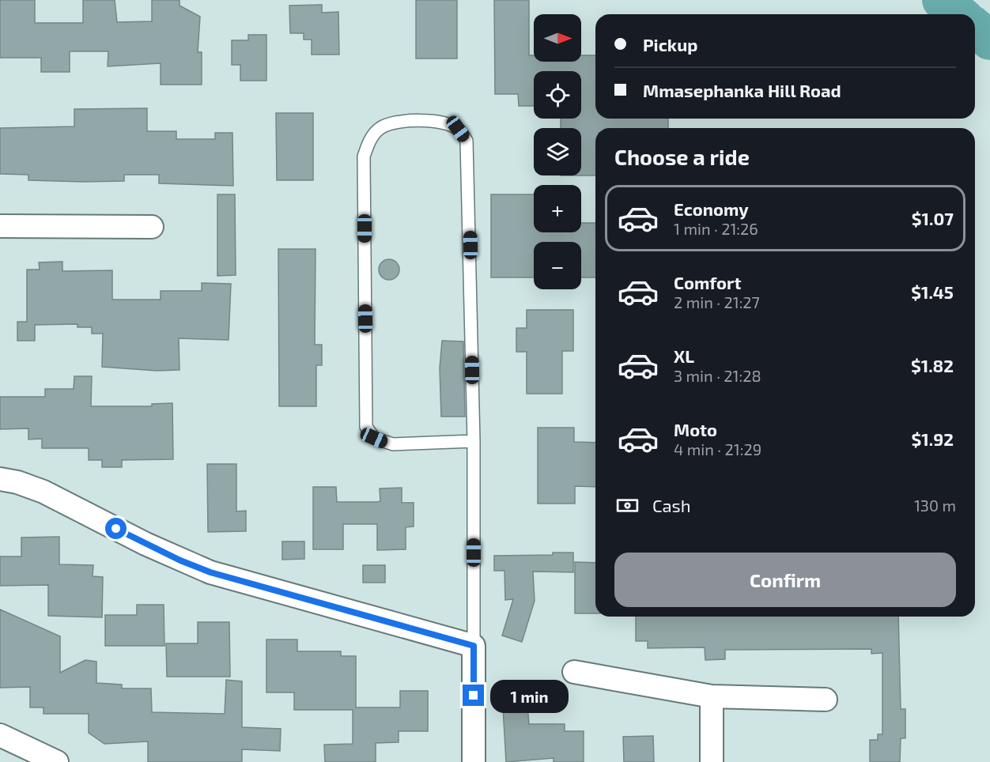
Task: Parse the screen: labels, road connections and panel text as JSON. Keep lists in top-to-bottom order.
{
  "north": "right",
  "page": {
    "map_buttons": ["+", "−"],
    "banner": ["Pickup", "Mmasephanka Hill Road"],
    "heading": "Choose a ride",
    "list": [
      {
        "name": "Economy",
        "note": "1 min · 21:26",
        "value": "$1.07"
      },
      {
        "name": "Comfort",
        "note": "2 min · 21:27",
        "value": "$1.45"
      },
      {
        "name": "XL",
        "note": "3 min · 21:28",
        "value": "$1.82"
      },
      {
        "name": "Moto",
        "note": "4 min · 21:29",
        "value": "$1.92"
      }
    ],
    "pay": ["Cash", "130 m"],
    "buttons": "Confirm",
    "bubble": "1 min"
  }
}
